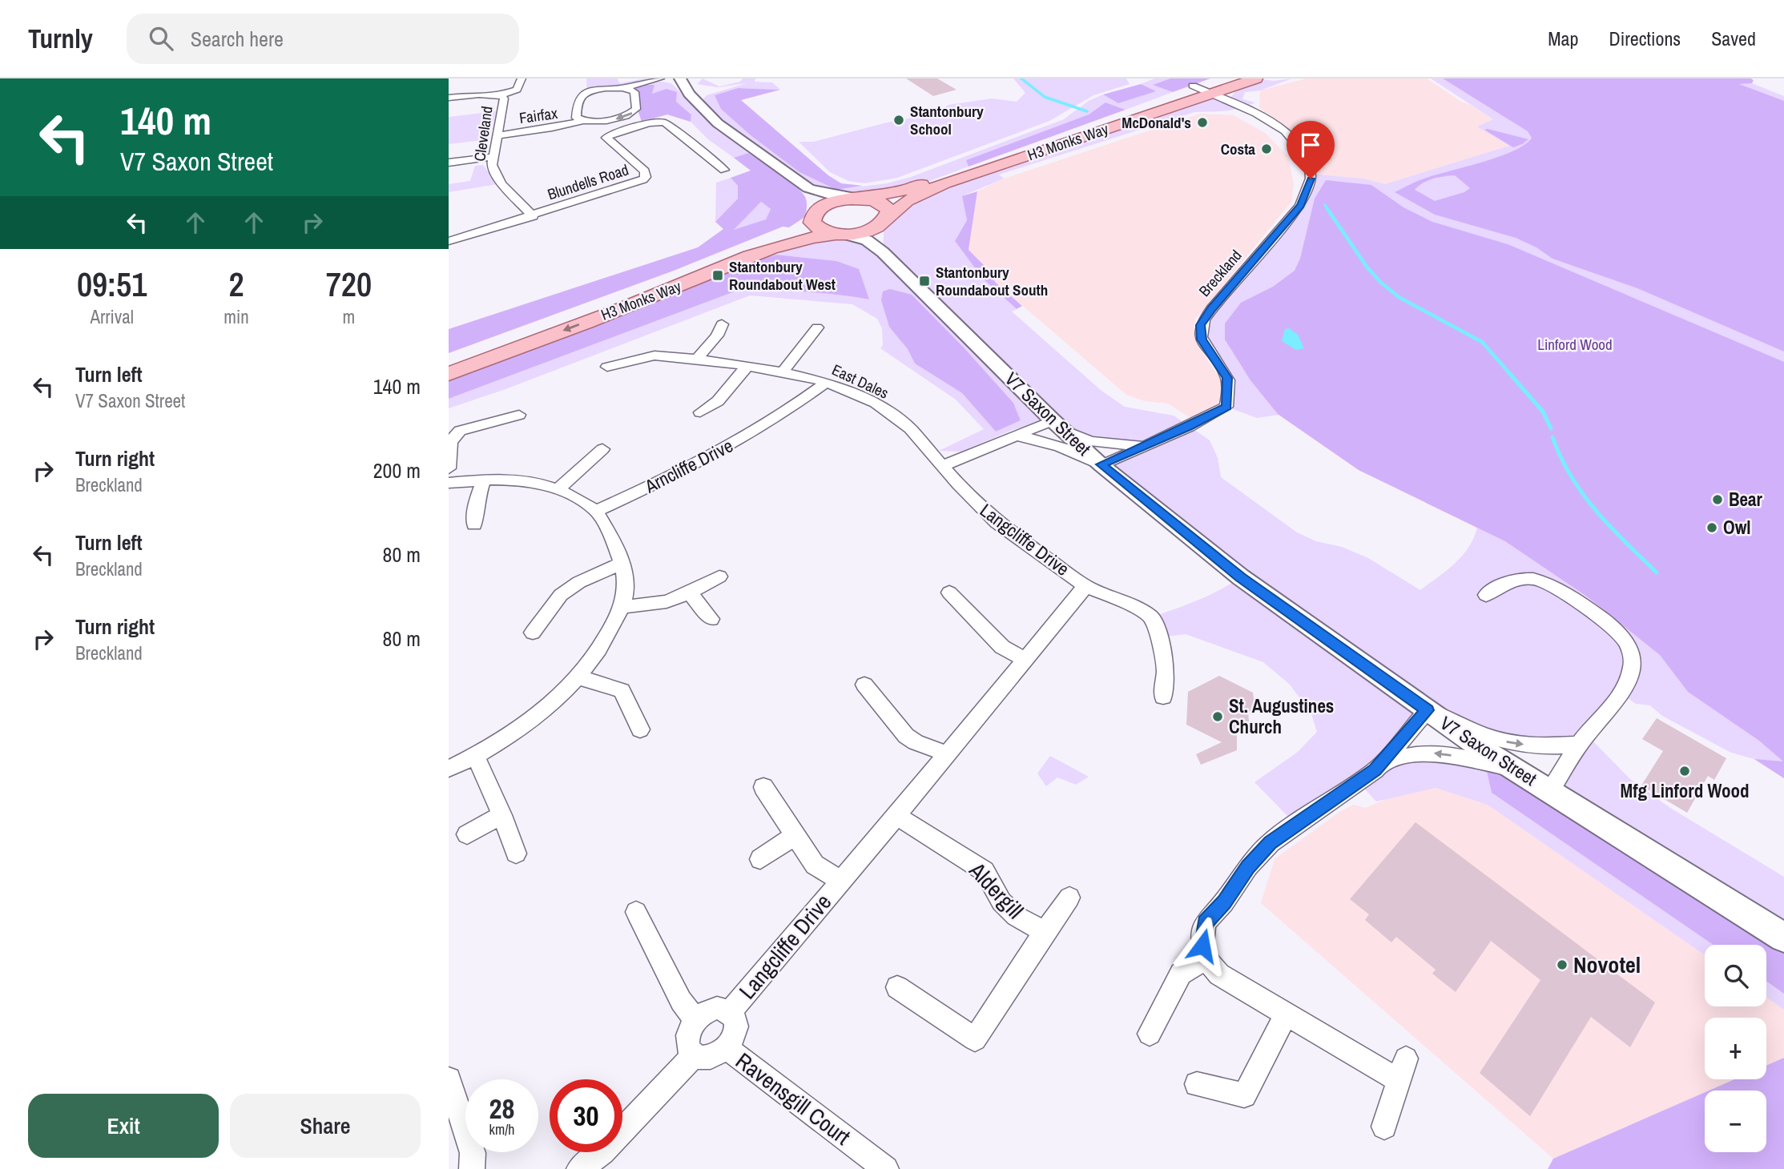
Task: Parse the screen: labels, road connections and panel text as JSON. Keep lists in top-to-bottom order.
{
  "streets": {
    "main road": ["H3 Monks Way"],
    "street": [
      "Fairfax",
      "Cleveland",
      "Blundells Road",
      "Breckland",
      "East Dales",
      "V7 Saxon Street",
      "Arncliffe Drive",
      "Langcliffe Drive",
      "Aldergill",
      "Ravensgill Court"
    ]
  },
  "crossings": [
    ["Fairfax", "Cleveland"],
    ["Cleveland", "Blundells Road"],
    ["H3 Monks Way", "Breckland"],
    ["H3 Monks Way", "V7 Saxon Street"],
    ["Breckland", "V7 Saxon Street"],
    ["East Dales", "Arncliffe Drive"],
    ["East Dales", "Langcliffe Drive"],
    ["Langcliffe Drive", "Aldergill"],
    ["Langcliffe Drive", "Ravensgill Court"]
  ],
  "parks": ["Linford Wood"],
  "places": {
    "other": [
      "Stantonbury School",
      "McDonald's",
      "Costa",
      "Bear",
      "Owl",
      "St. Augustines Church",
      "Mfg Linford Wood",
      "Novotel"
    ],
    "transit": ["Stantonbury Roundabout West", "Stantonbury Roundabout South"]
  },
  "page": {
    "header": "Turnly",
    "search": "Search here",
    "nav": ["Map", "Directions", "Saved"],
    "turn": ["140 m", "V7 Saxon Street"],
    "eta": [
      "09:51",
      "Arrival",
      "2",
      "min",
      "720",
      "m"
    ],
    "list": [
      {
        "name": "Turn left",
        "note": "V7 Saxon Street",
        "value": "140 m"
      },
      {
        "name": "Turn right",
        "note": "Breckland",
        "value": "200 m"
      },
      {
        "name": "Turn left",
        "note": "Breckland",
        "value": "80 m"
      },
      {
        "name": "Turn right",
        "note": "Breckland",
        "value": "80 m"
      }
    ],
    "map_buttons": ["+", "−"],
    "speed": "28 km/h",
    "limit": "30",
    "buttons": ["Exit", "Share"]
  }
}
